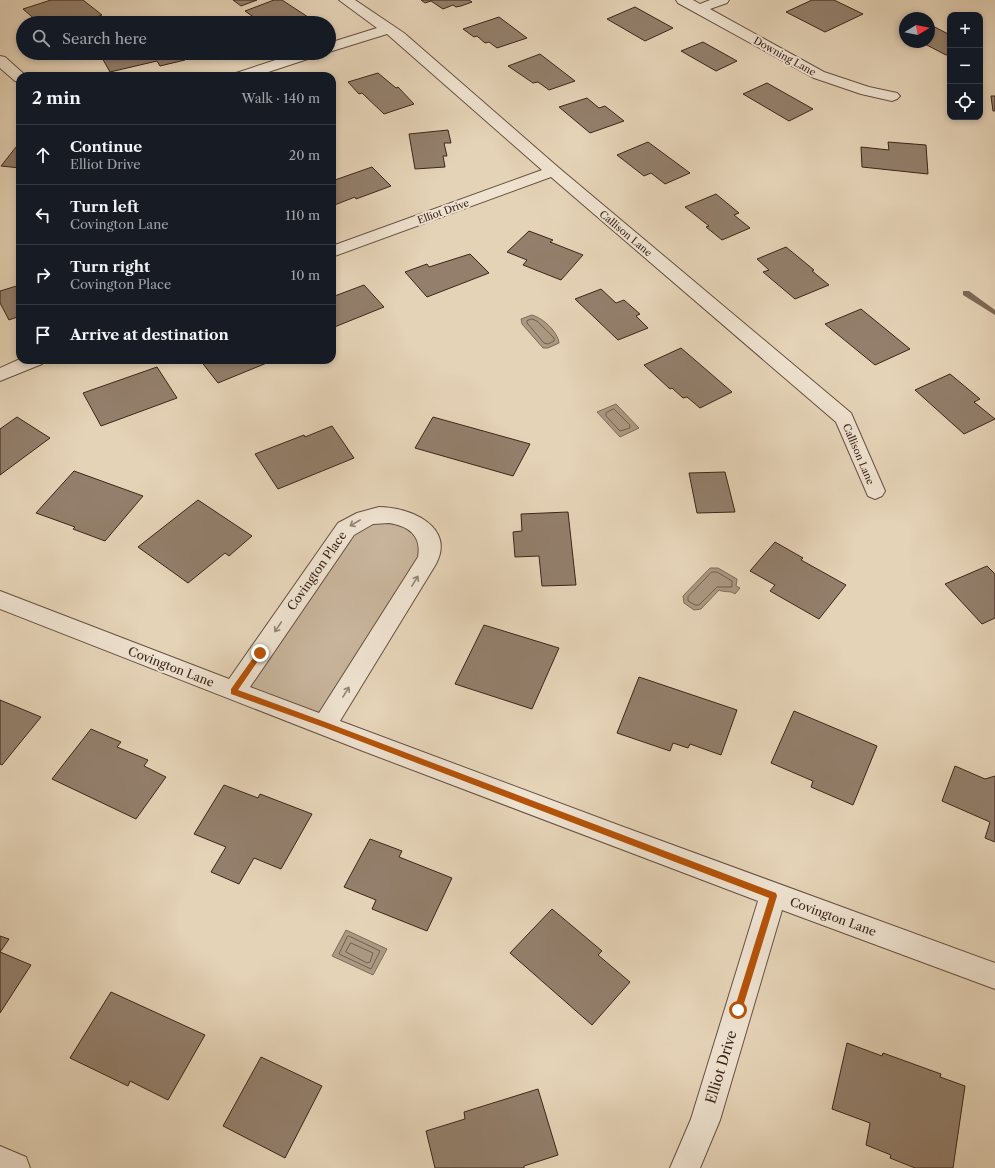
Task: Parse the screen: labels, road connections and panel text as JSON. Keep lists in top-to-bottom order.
{
  "streets": {
    "street": [
      "Downing Lane",
      "Elliot Drive",
      "Callison Lane",
      "Covington Place",
      "Covington Lane"
    ]
  },
  "crossings": [
    ["Elliot Drive", "Callison Lane"],
    ["Elliot Drive", "Covington Lane"],
    ["Covington Place", "Covington Lane"]
  ],
  "north": "right",
  "page": {
    "map_buttons": ["+", "−"],
    "search": "Search here",
    "heading": ["2 min", "Walk · 140 m"],
    "list": [
      ["Continue", "Elliot Drive", "20 m"],
      ["Turn left", "Covington Lane", "110 m"],
      ["Turn right", "Covington Place", "10 m"],
      "Arrive at destination"
    ]
  }
}
